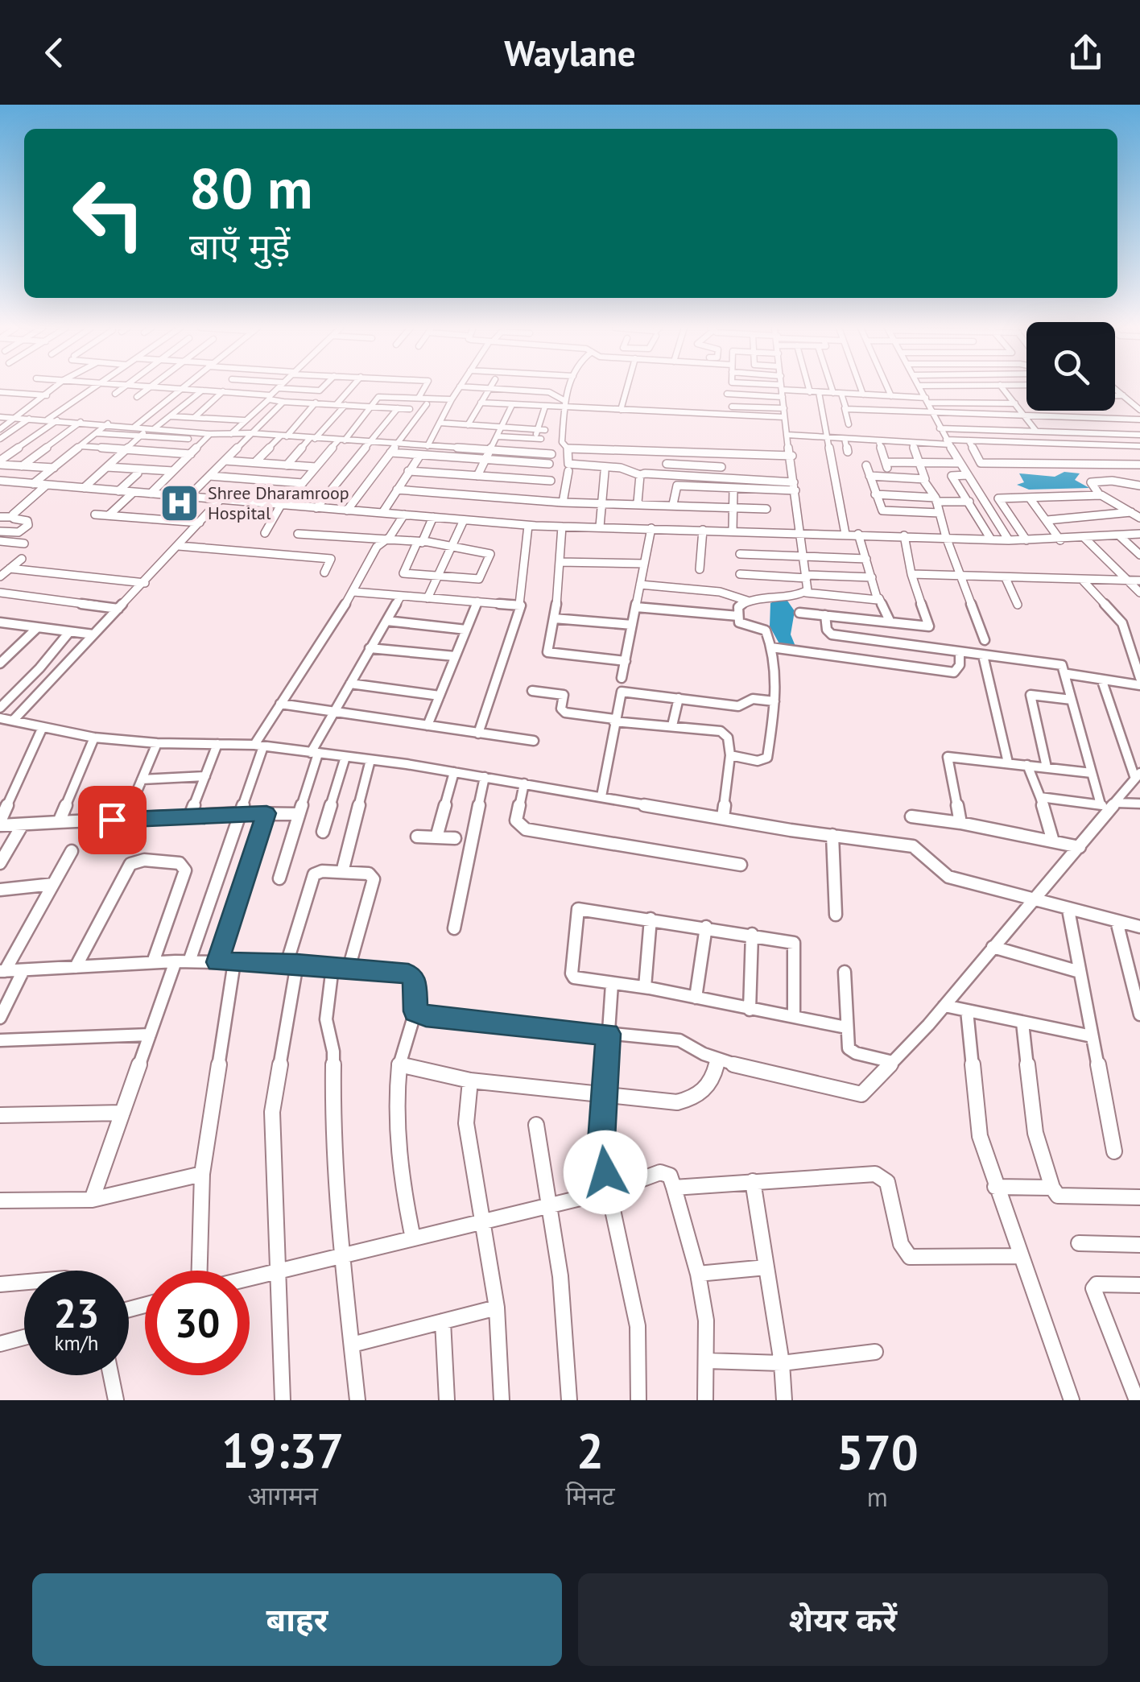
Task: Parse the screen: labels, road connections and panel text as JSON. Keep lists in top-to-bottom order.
{
  "places": {
    "hospital": ["Shree Dharamroop Hospital"]
  },
  "page": {
    "header": "Waylane",
    "turn": ["80 m", "बाएँ मुड़ें"],
    "speed": "23 km/h",
    "limit": "30",
    "eta": [
      "19:37",
      "आगमन",
      "2",
      "मिनट",
      "570",
      "m"
    ],
    "buttons": ["बाहर", "शेयर करें"]
  }
}
